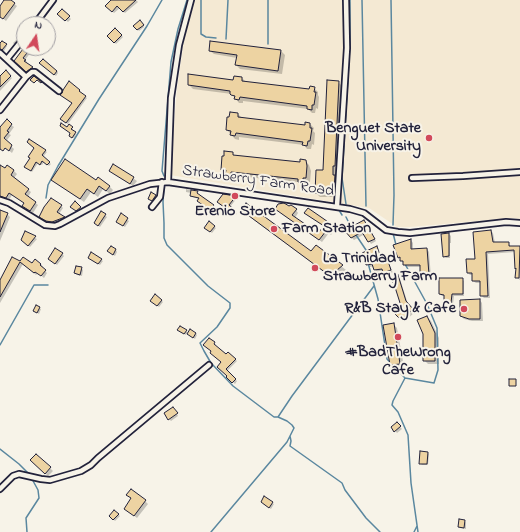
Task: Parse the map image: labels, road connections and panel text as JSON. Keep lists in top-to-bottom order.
{
  "streets": {
    "street": ["Strawberry Farm Road"]
  },
  "places": [
    "Benguet State University",
    "Erenio Store",
    "Farm Station",
    "La Trinidad Strawberry Farm",
    "R&B Stay & Cafe",
    "#BadTheWrong Cafe"
  ],
  "north": "top"
}
